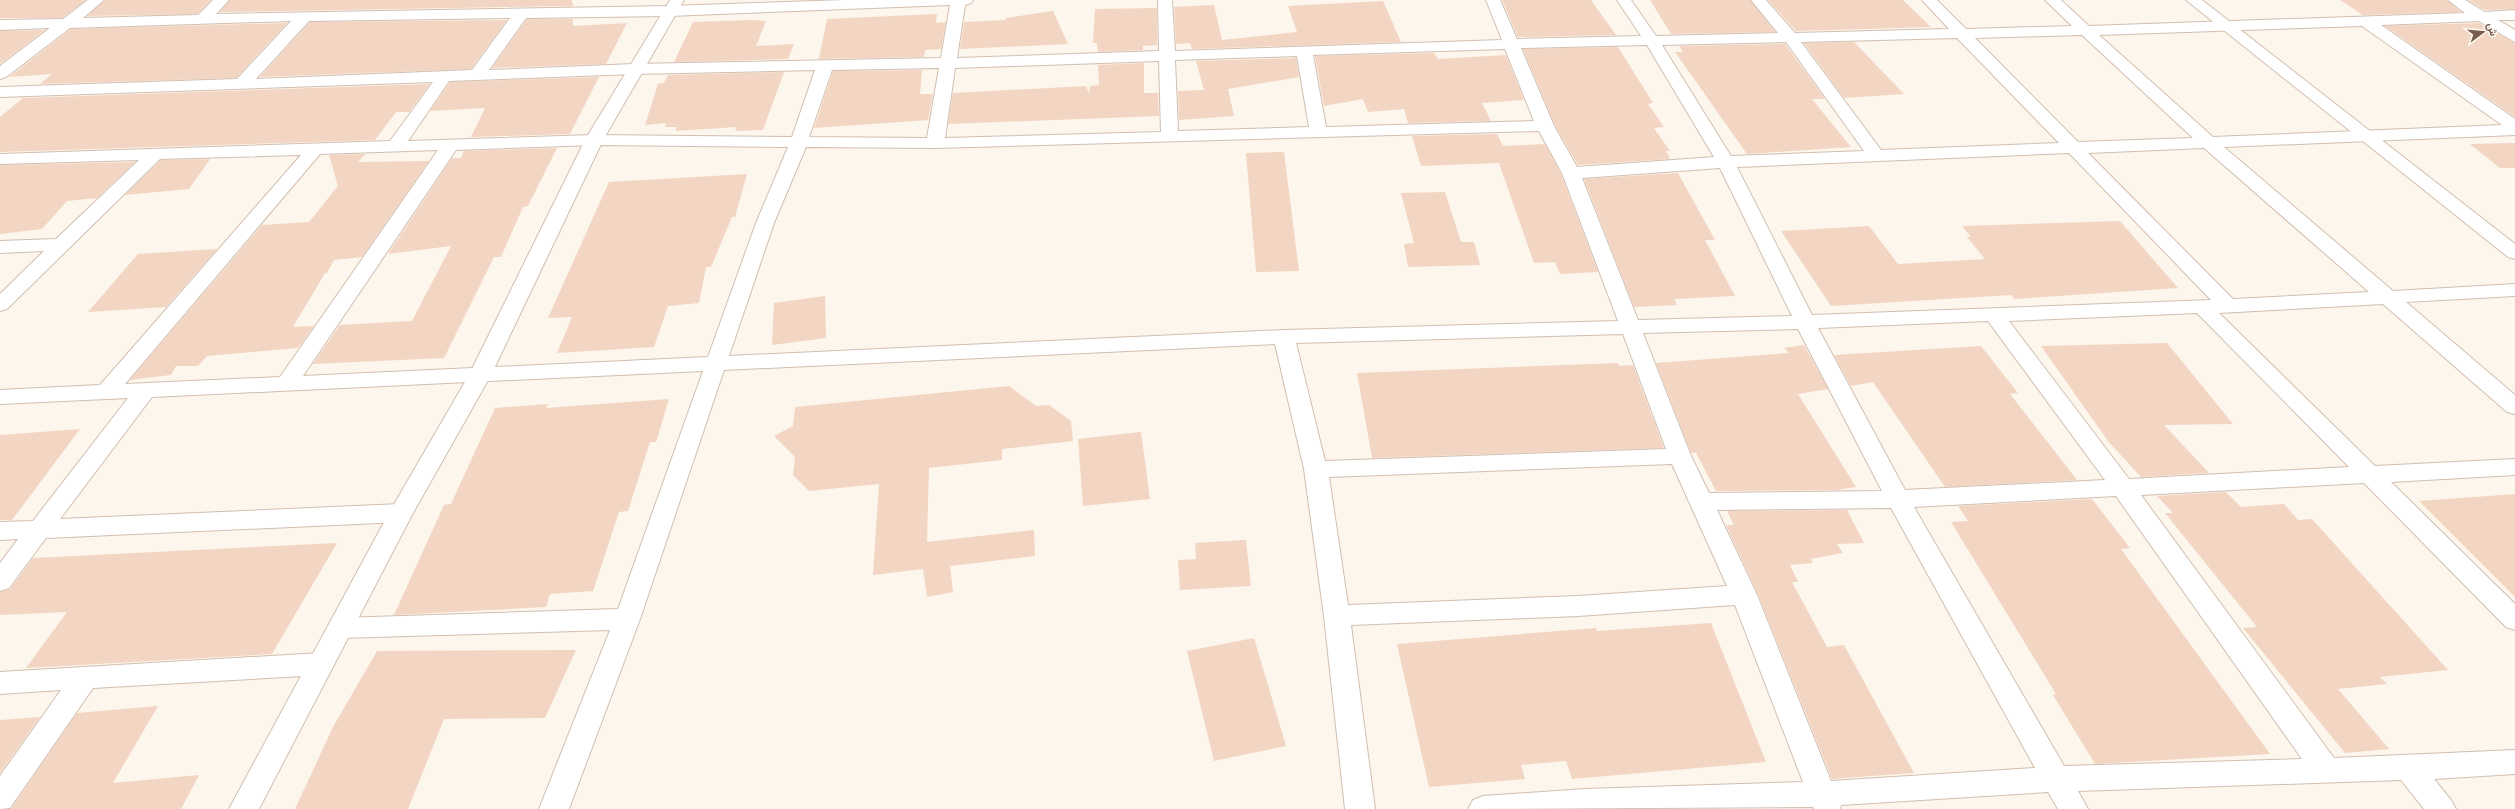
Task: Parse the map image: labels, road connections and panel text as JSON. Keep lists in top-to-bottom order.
{
  "north": "right"
}
